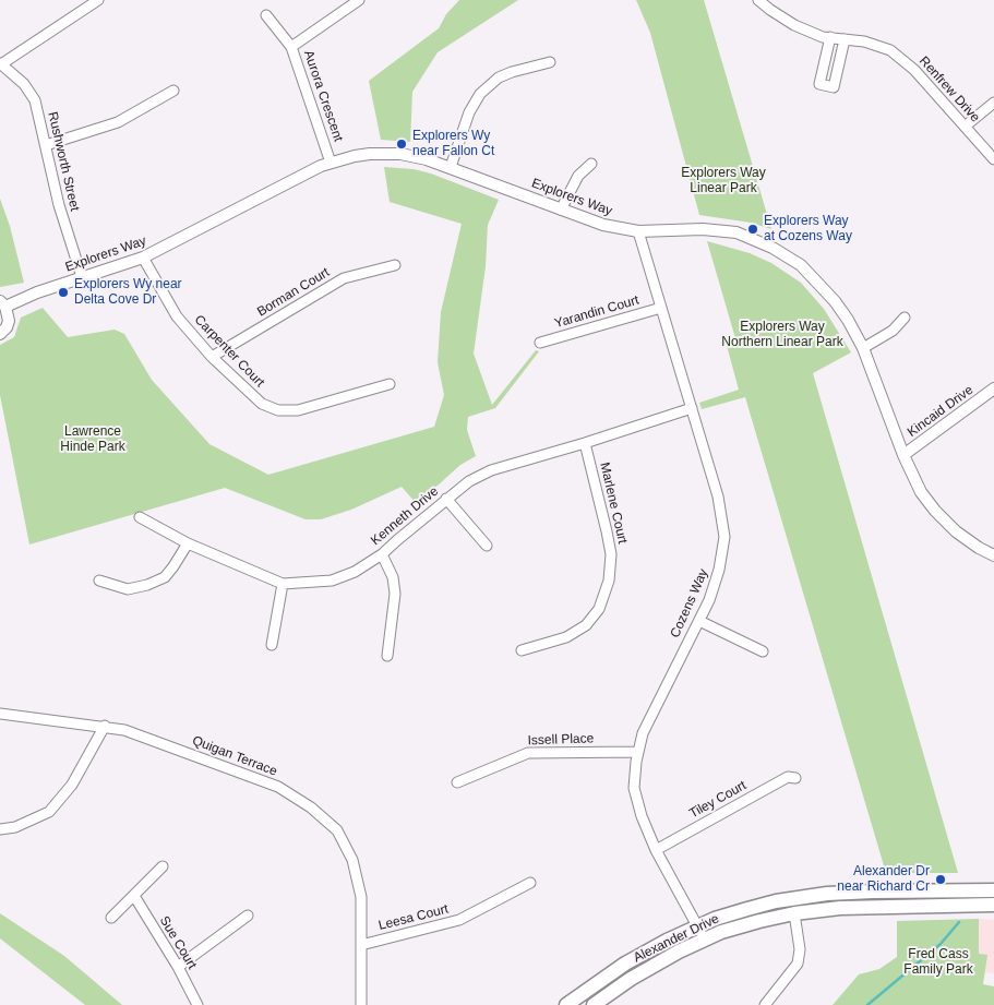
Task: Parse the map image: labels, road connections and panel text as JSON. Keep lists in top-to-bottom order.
{
  "streets": {
    "main road": ["Alexander Drive"],
    "street": [
      "Renfrew Drive",
      "Aurora Crescent",
      "Rushworth Street",
      "Explorers Way",
      "Borman Court",
      "Yarandin Court",
      "Carpenter Court",
      "Kincaid Drive",
      "Marlene Court",
      "Kenneth Drive",
      "Cozens Way",
      "Issell Place",
      "Quigan Terrace",
      "Tiley Court",
      "Leesa Court",
      "Sue Court"
    ]
  },
  "crossings": [
    ["Aurora Crescent", "Explorers Way"],
    ["Rushworth Street", "Explorers Way"],
    ["Explorers Way", "Carpenter Court"],
    ["Explorers Way", "Kincaid Drive"],
    ["Explorers Way", "Cozens Way"],
    ["Borman Court", "Carpenter Court"],
    ["Yarandin Court", "Cozens Way"],
    ["Marlene Court", "Kenneth Drive"],
    ["Kenneth Drive", "Cozens Way"],
    ["Cozens Way", "Issell Place"],
    ["Cozens Way", "Tiley Court"],
    ["Cozens Way", "Alexander Drive"],
    ["Quigan Terrace", "Leesa Court"]
  ],
  "parks": [
    "Explorers Way Linear Park",
    "Explorers Way Northern Linear Park",
    "Lawrence Hinde Park",
    "Fred Cass Family Park"
  ],
  "places": [
    "Explorers Wy near Fallon Ct",
    "Explorers Way at Cozens Way",
    "Explorers Wy near Delta Cove Dr",
    "Alexander Dr near Richard Cr"
  ]
}
